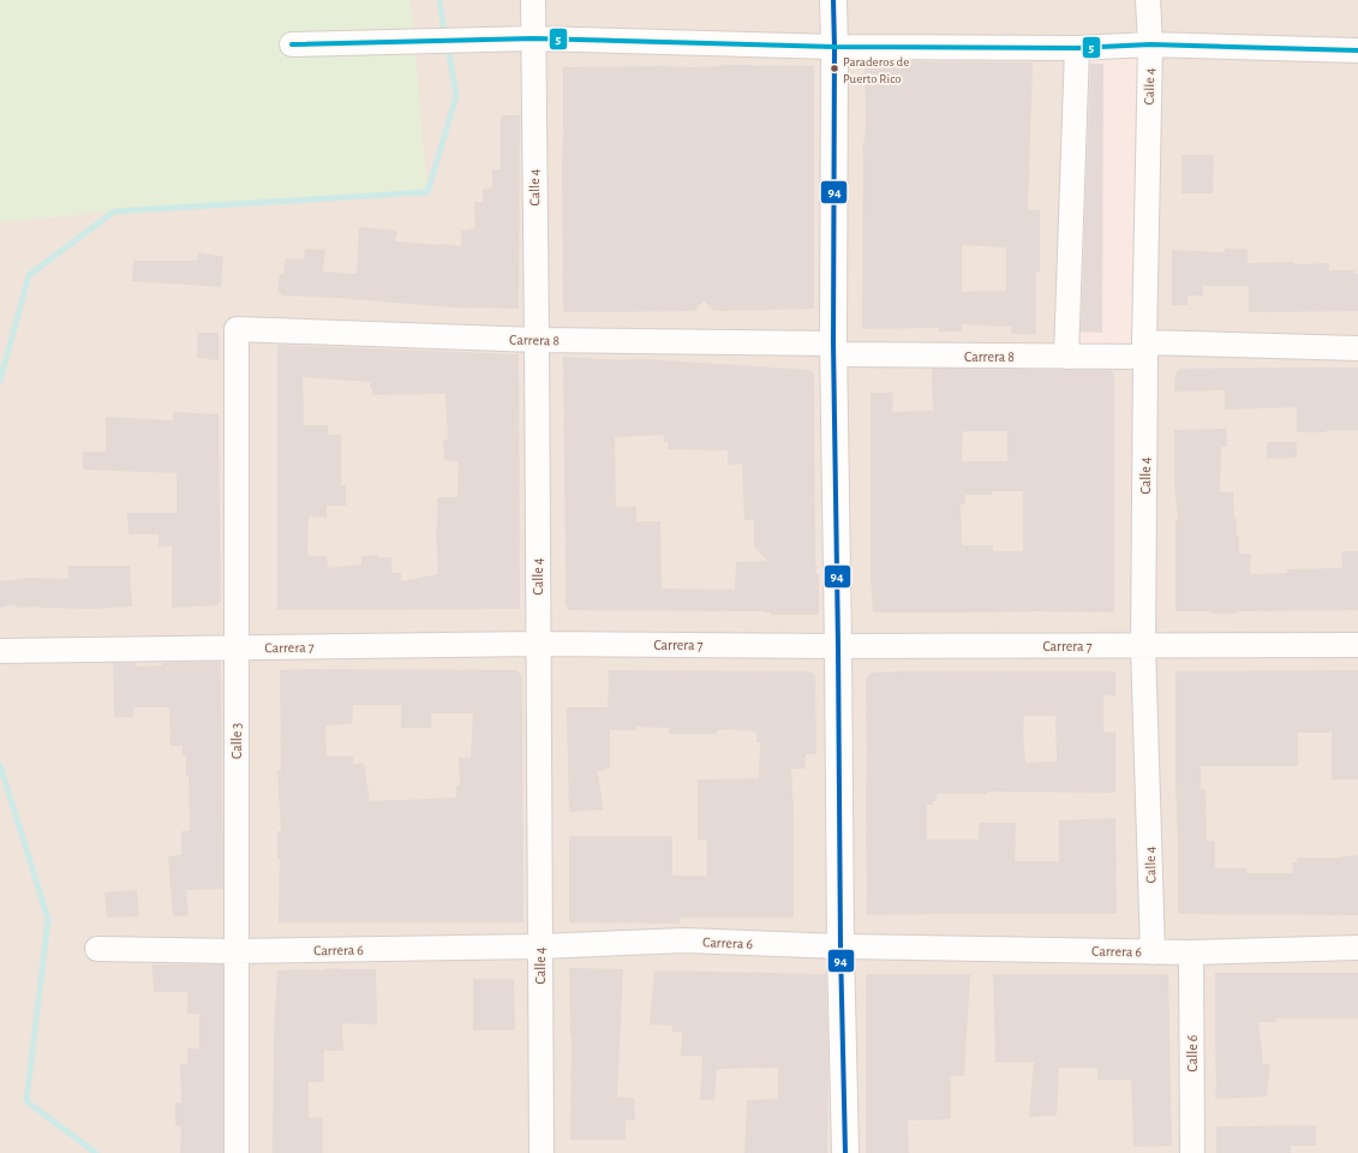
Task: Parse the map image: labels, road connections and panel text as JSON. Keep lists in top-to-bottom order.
{
  "streets": {
    "street": [
      "Calle 4",
      "Carrera 8",
      "Carrera 7",
      "Calle 3",
      "Carrera 6",
      "Calle 6"
    ]
  },
  "crossings": [
    ["Calle 4", "Carrera 8"],
    ["Calle 4", "Carrera 7"],
    ["Calle 4", "Carrera 6"],
    ["Carrera 8", "Calle 3"],
    ["Carrera 7", "Calle 3"],
    ["Calle 3", "Carrera 6"],
    ["Carrera 6", "Calle 6"]
  ],
  "places": ["Paraderos de Puerto Rico"],
  "lines": ["transit line 94", "transit line 5"]
}
